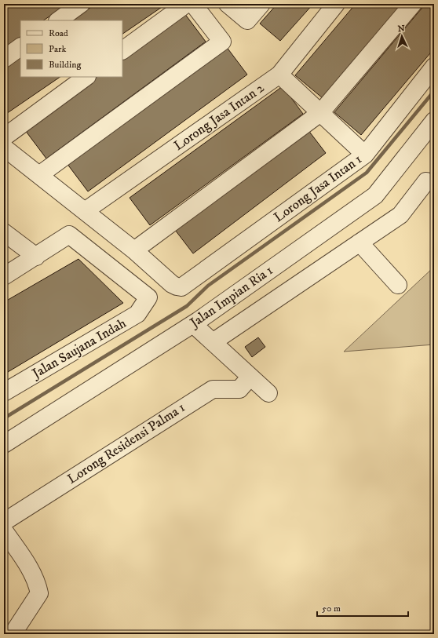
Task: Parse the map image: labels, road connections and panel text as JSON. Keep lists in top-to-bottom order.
{
  "streets": {
    "street": [
      "Lorong Jasa Intan 2",
      "Lorong Jasa Intan 1",
      "Jalan Impian Ria 1",
      "Jalan Saujana Indah",
      "Lorong Residensi Palma 1"
    ]
  },
  "legend": ["Road", "Park", "Building"],
  "scale_bar": "50 m",
  "north": "top"
}
